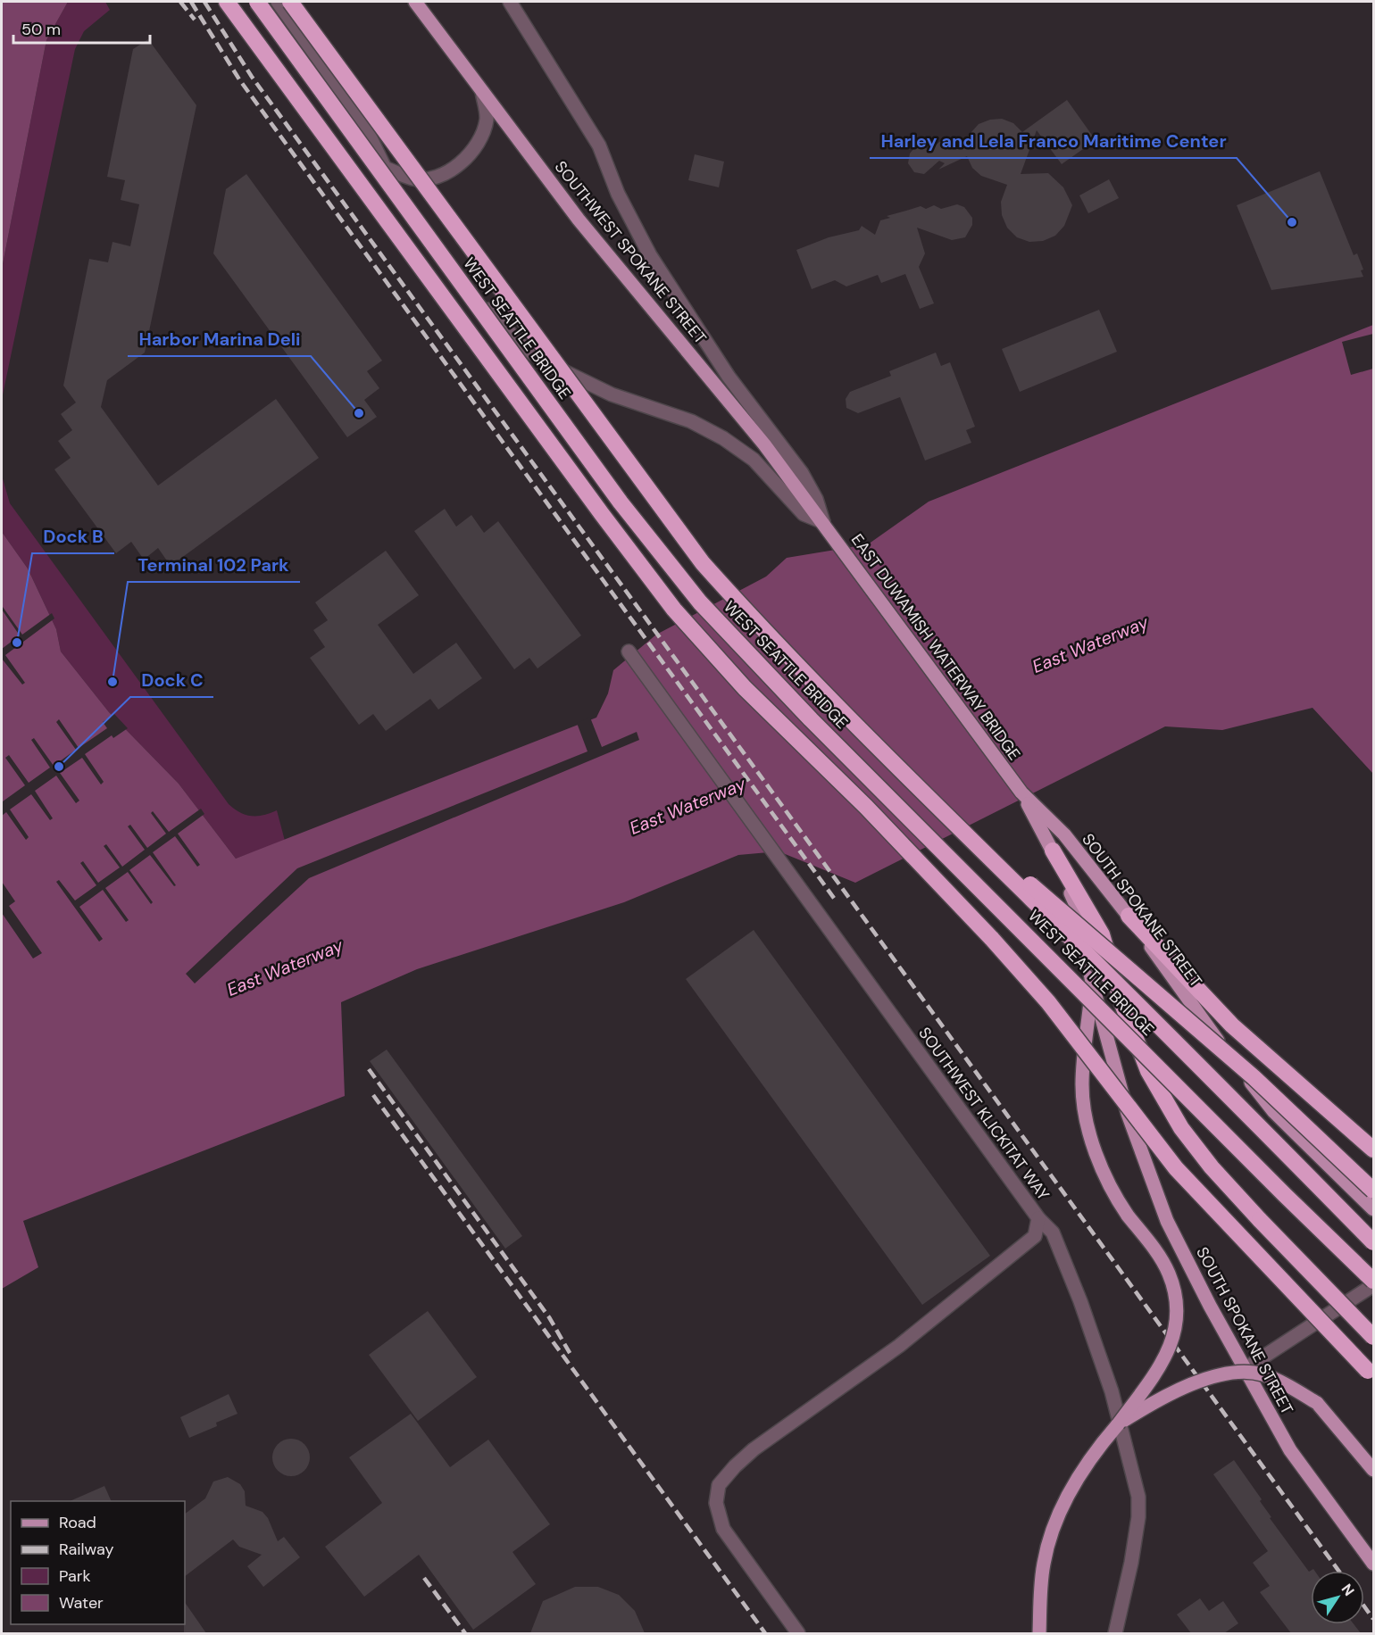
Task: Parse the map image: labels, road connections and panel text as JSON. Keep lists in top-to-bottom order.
{
  "streets": {
    "highway": ["WEST SEATTLE BRIDGE"],
    "main road": ["SOUTHWEST SPOKANE STREET", "EAST DUWAMISH WATERWAY BRIDGE", "SOUTH SPOKANE STREET"],
    "street": ["SOUTHWEST KLICKITAT WAY"]
  },
  "crossings": [
    ["SOUTHWEST SPOKANE STREET", "EAST DUWAMISH WATERWAY BRIDGE"],
    ["EAST DUWAMISH WATERWAY BRIDGE", "SOUTH SPOKANE STREET"]
  ],
  "water": ["East Waterway"],
  "places": [
    "Harley and Lela Franco Maritime Center",
    "Harbor Marina Deli",
    "Dock B",
    "Terminal 102 Park",
    "Dock C"
  ],
  "legend": [
    "Road",
    "Railway",
    "Park",
    "Water"
  ],
  "scale_bar": "50 m",
  "north": "top right"
}
